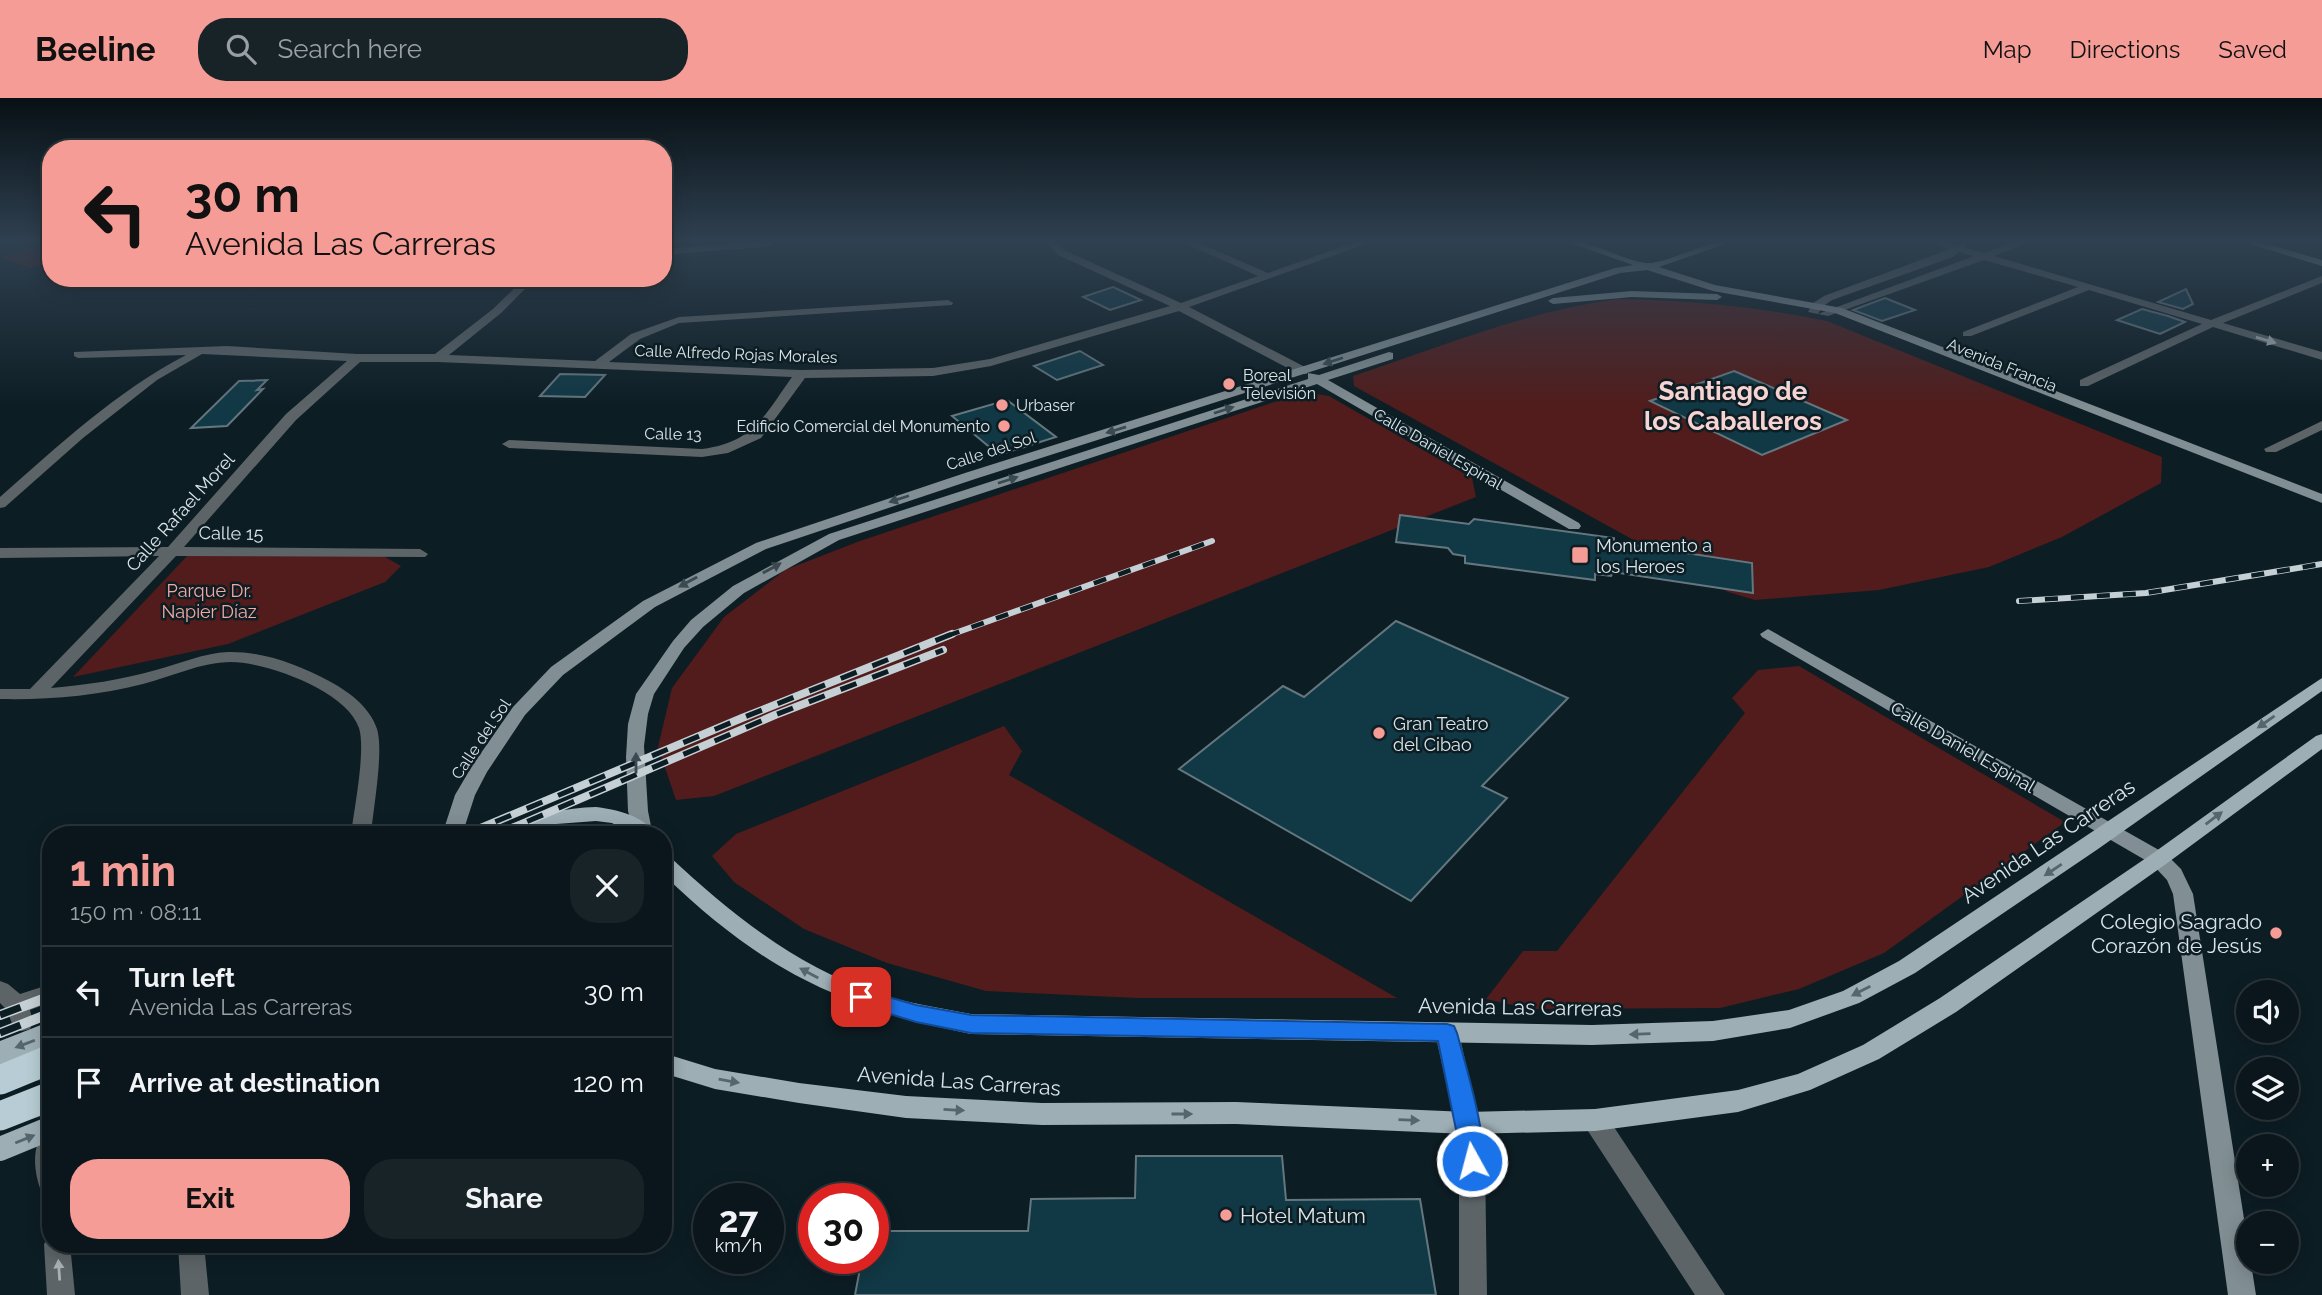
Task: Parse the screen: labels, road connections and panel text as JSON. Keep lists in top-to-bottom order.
{
  "streets": {
    "main road": [
      "Avenida Francia",
      "Calle Daniel Espinal",
      "Calle del Sol",
      "Avenida Las Carreras"
    ],
    "street": [
      "Calle Alfredo Rojas Morales",
      "Calle 13",
      "Calle Rafael Morel",
      "Calle 15"
    ]
  },
  "crossings": [
    ["Calle Alfredo Rojas Morales", "Calle 13"],
    ["Calle Alfredo Rojas Morales", "Calle Rafael Morel"],
    ["Calle Daniel Espinal", "Calle del Sol"],
    ["Calle Daniel Espinal", "Avenida Las Carreras"],
    ["Calle Rafael Morel", "Calle 15"]
  ],
  "districts": ["Santiago de los Caballeros"],
  "parks": ["Parque Dr. Napier Díaz"],
  "places": {
    "other": [
      "Boreal Televisión",
      "Urbaser",
      "Edificio Comercial del Monumento",
      "Gran Teatro del Cibao",
      "Colegio Sagrado Corazón de Jesús",
      "Hotel Matum"
    ],
    "transit": ["Monumento a los Heroes"]
  },
  "page": {
    "header": "Beeline",
    "search": "Search here",
    "nav": ["Map", "Directions", "Saved"],
    "turn": ["30 m", "Avenida Las Carreras"],
    "heading": ["1 min", "150 m · 08:11"],
    "list": [
      {
        "name": "Turn left",
        "note": "Avenida Las Carreras",
        "value": "30 m"
      },
      {
        "name": "Arrive at destination",
        "value": "120 m"
      }
    ],
    "map_buttons": ["+", "−"],
    "buttons": ["Exit", "Share"],
    "speed": "27 km/h",
    "limit": "30"
  }
}
